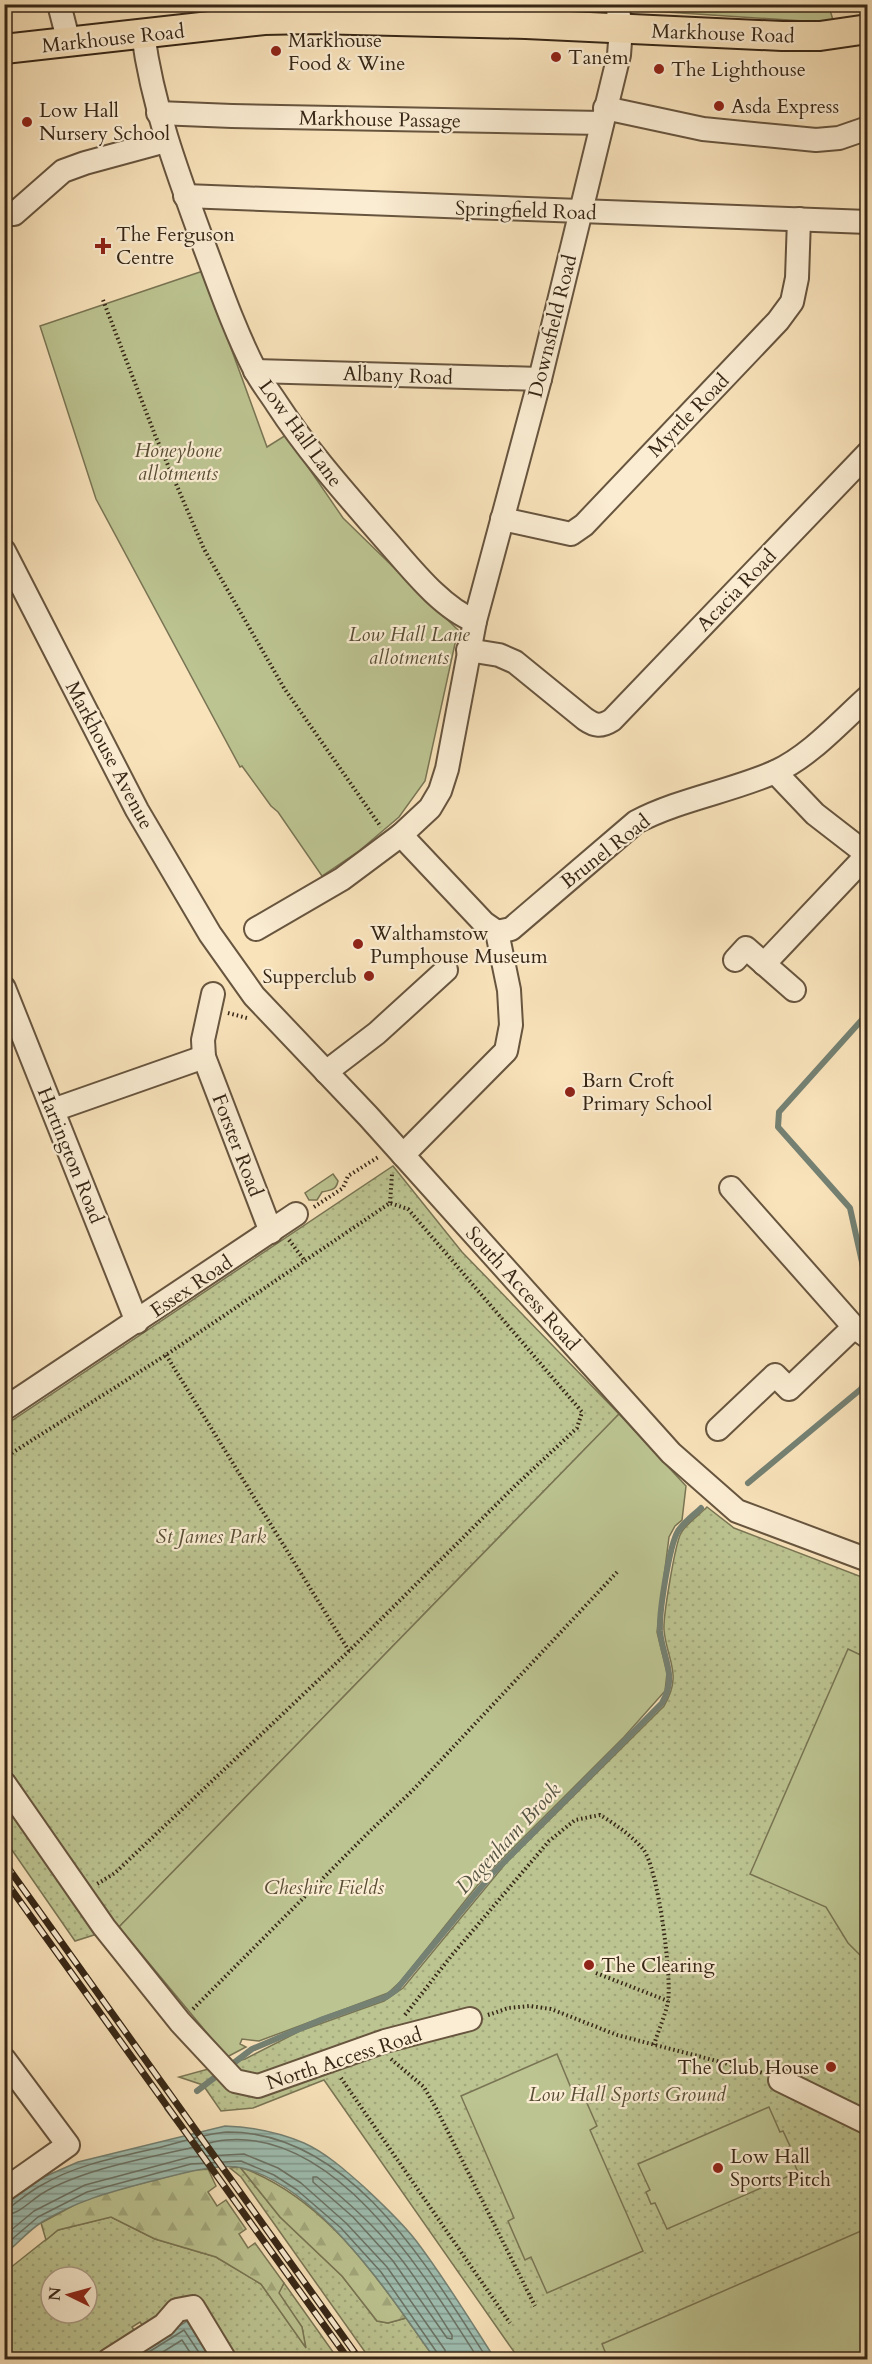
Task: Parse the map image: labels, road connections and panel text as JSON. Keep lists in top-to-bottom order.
{
  "streets": {
    "main road": ["Markhouse Road"],
    "street": [
      "Markhouse Passage",
      "Springfield Road",
      "Downsfield Road",
      "Albany Road",
      "Myrtle Road",
      "Low Hall Lane",
      "Acacia Road",
      "Markhouse Avenue",
      "Brunel Road",
      "Forster Road",
      "Hartington Road",
      "Essex Road",
      "South Access Road",
      "North Access Road"
    ]
  },
  "crossings": [
    ["Markhouse Road", "Downsfield Road"],
    ["Markhouse Road", "Low Hall Lane"],
    ["Markhouse Passage", "Downsfield Road"],
    ["Markhouse Passage", "Low Hall Lane"],
    ["Springfield Road", "Downsfield Road"],
    ["Springfield Road", "Myrtle Road"],
    ["Springfield Road", "Low Hall Lane"],
    ["Downsfield Road", "Albany Road"],
    ["Downsfield Road", "Myrtle Road"],
    ["Downsfield Road", "Low Hall Lane"],
    ["Albany Road", "Low Hall Lane"],
    ["Markhouse Avenue", "South Access Road"],
    ["Forster Road", "Essex Road"],
    ["Hartington Road", "Essex Road"]
  ],
  "water": ["Dagenham Brook"],
  "parks": [
    "Honeybone allotments",
    "Low Hall Lane allotments",
    "St James Park",
    "Cheshire Fields",
    "Low Hall Sports Ground"
  ],
  "places": {
    "other": [
      "Markhouse Food & Wine",
      "Tanem",
      "The Lighthouse",
      "Asda Express",
      "Low Hall Nursery School",
      "Walthamstow Pumphouse Museum",
      "Supperclub",
      "Barn Croft Primary School",
      "The Clearing",
      "The Club House",
      "Low Hall Sports Pitch"
    ],
    "health": ["The Ferguson Centre"]
  },
  "north": "left"
}
